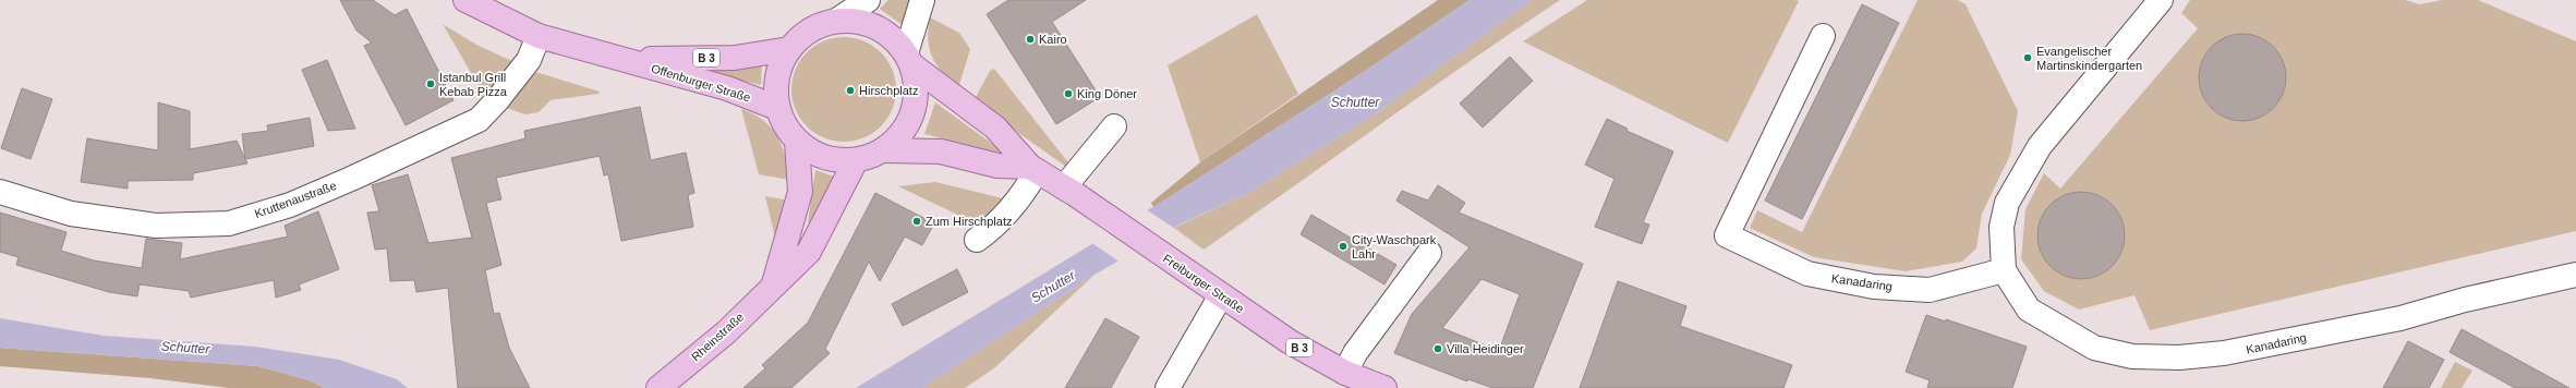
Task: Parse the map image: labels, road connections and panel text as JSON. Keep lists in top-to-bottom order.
{
  "streets": {
    "main road": [
      "B 3",
      "Offenburger Straße",
      "Freiburger Straße",
      "Rheinstraße"
    ],
    "street": ["Kruttenaustraße", "Kanadaring"]
  },
  "crossings": [
    ["B 3", "Offenburger Straße"],
    ["B 3", "Freiburger Straße"],
    ["B 3", "Rheinstraße"],
    ["Offenburger Straße", "Kruttenaustraße"],
    ["Offenburger Straße", "Freiburger Straße"],
    ["Offenburger Straße", "Rheinstraße"],
    ["Freiburger Straße", "Rheinstraße"]
  ],
  "water": ["Schutter"],
  "places": [
    "Kairo",
    "Evangelischer Martinskindergarten",
    "Istanbul Grill Kebab Pizza",
    "Hirschplatz",
    "King Döner",
    "Zum Hirschplatz",
    "City-Waschpark Lahr",
    "Villa Heidinger"
  ]
}
